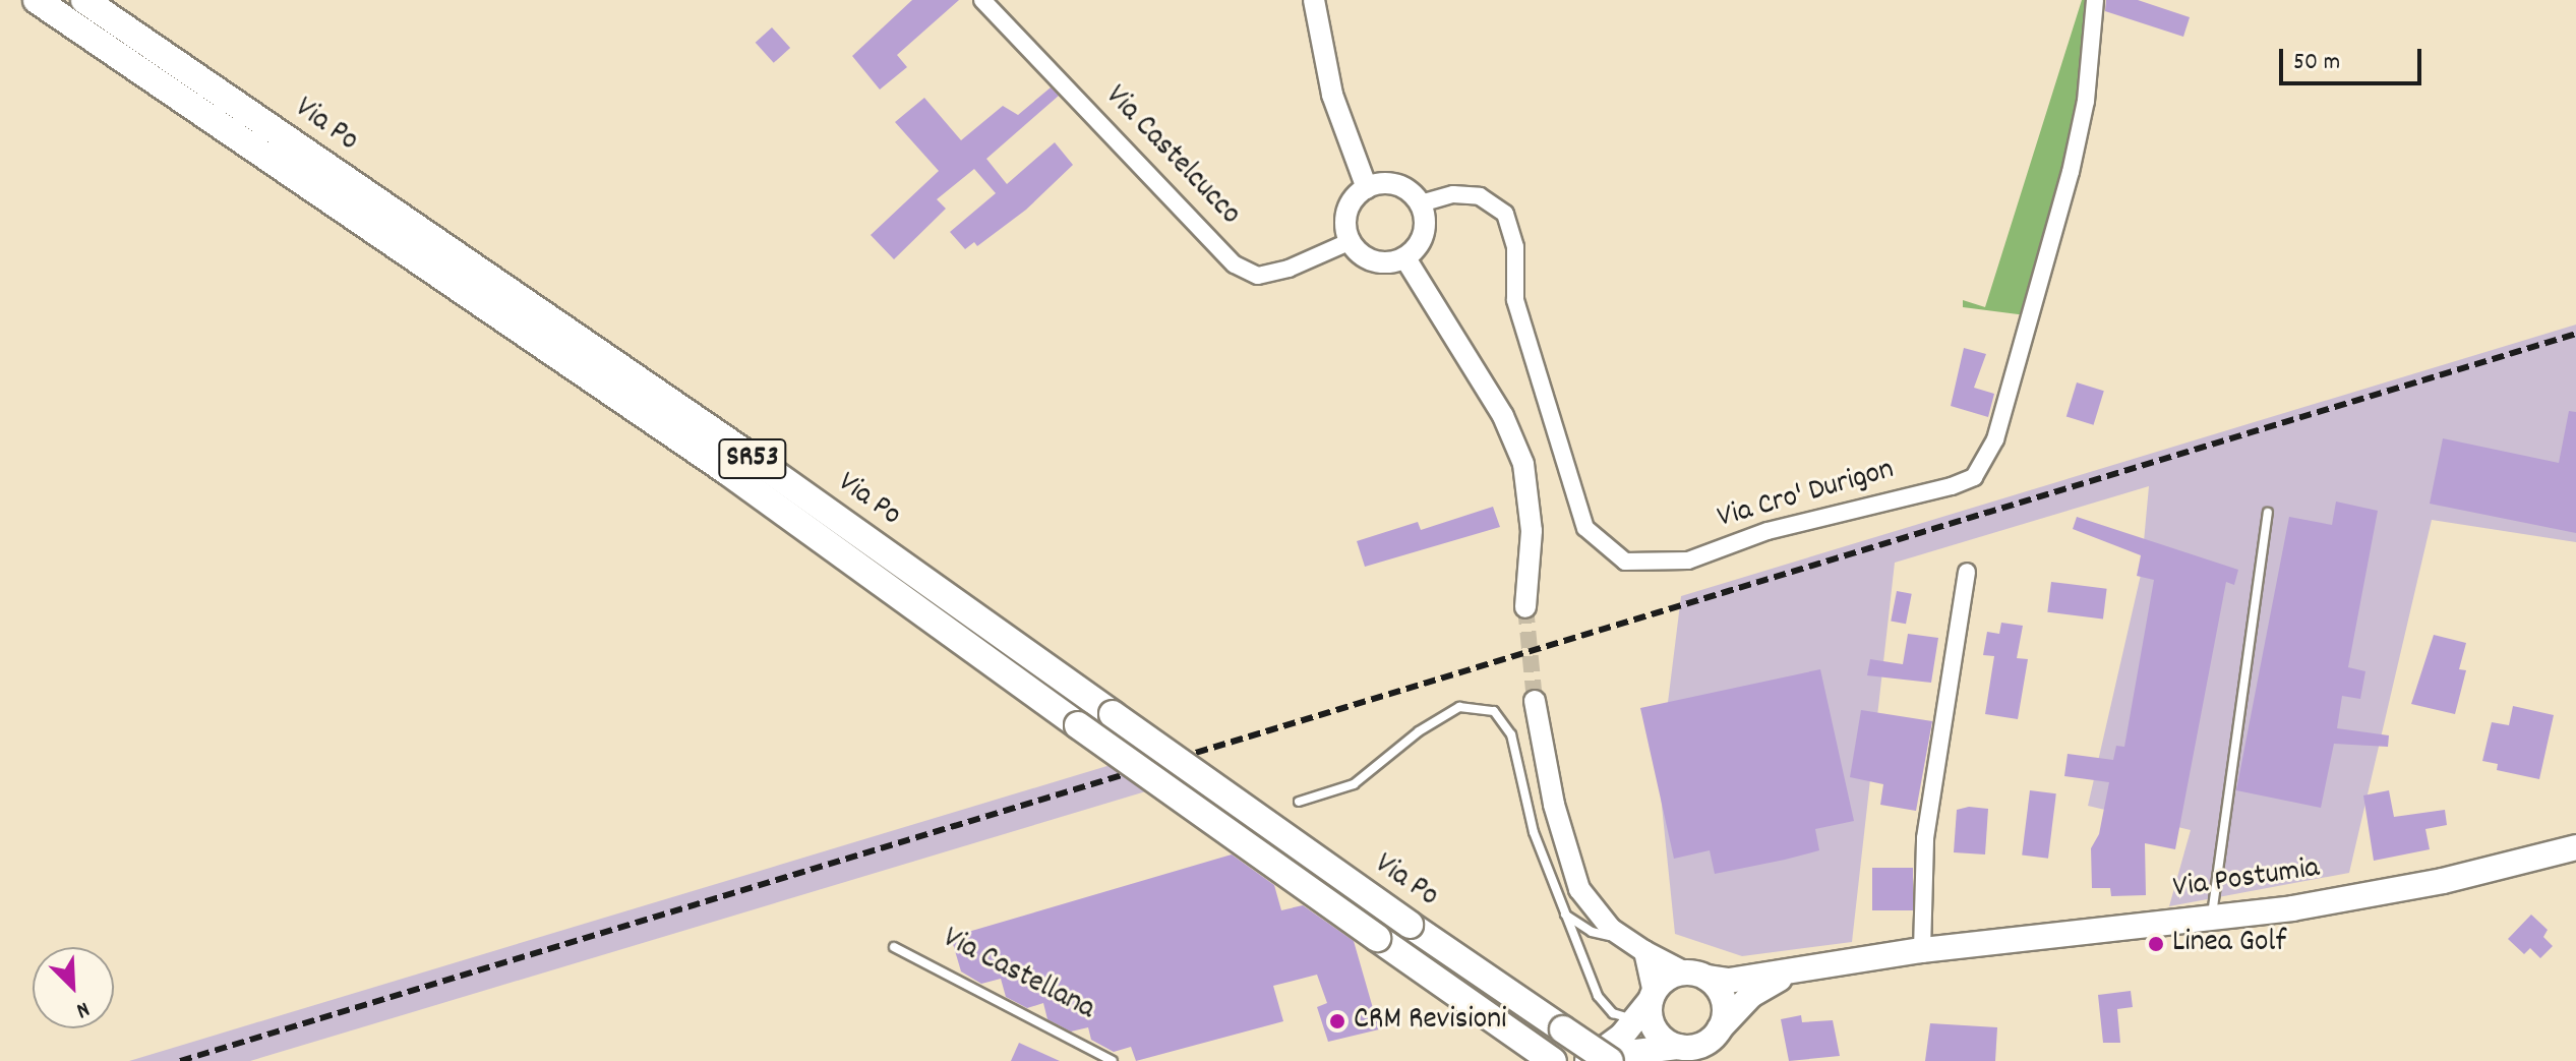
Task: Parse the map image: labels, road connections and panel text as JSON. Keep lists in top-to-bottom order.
{
  "streets": {
    "highway": ["Via Po", "SR53"],
    "main road": ["Via Postumia"],
    "street": ["Via Castelcucco", "Via Cro' Durigon"],
    "lane": ["Via Castellana"]
  },
  "crossings": [
    ["Via Castelcucco", "Via Cro' Durigon"]
  ],
  "places": ["Linea Golf", "CRM Revisioni"],
  "scale_bar": "50 m",
  "north": "bottom right"
}
